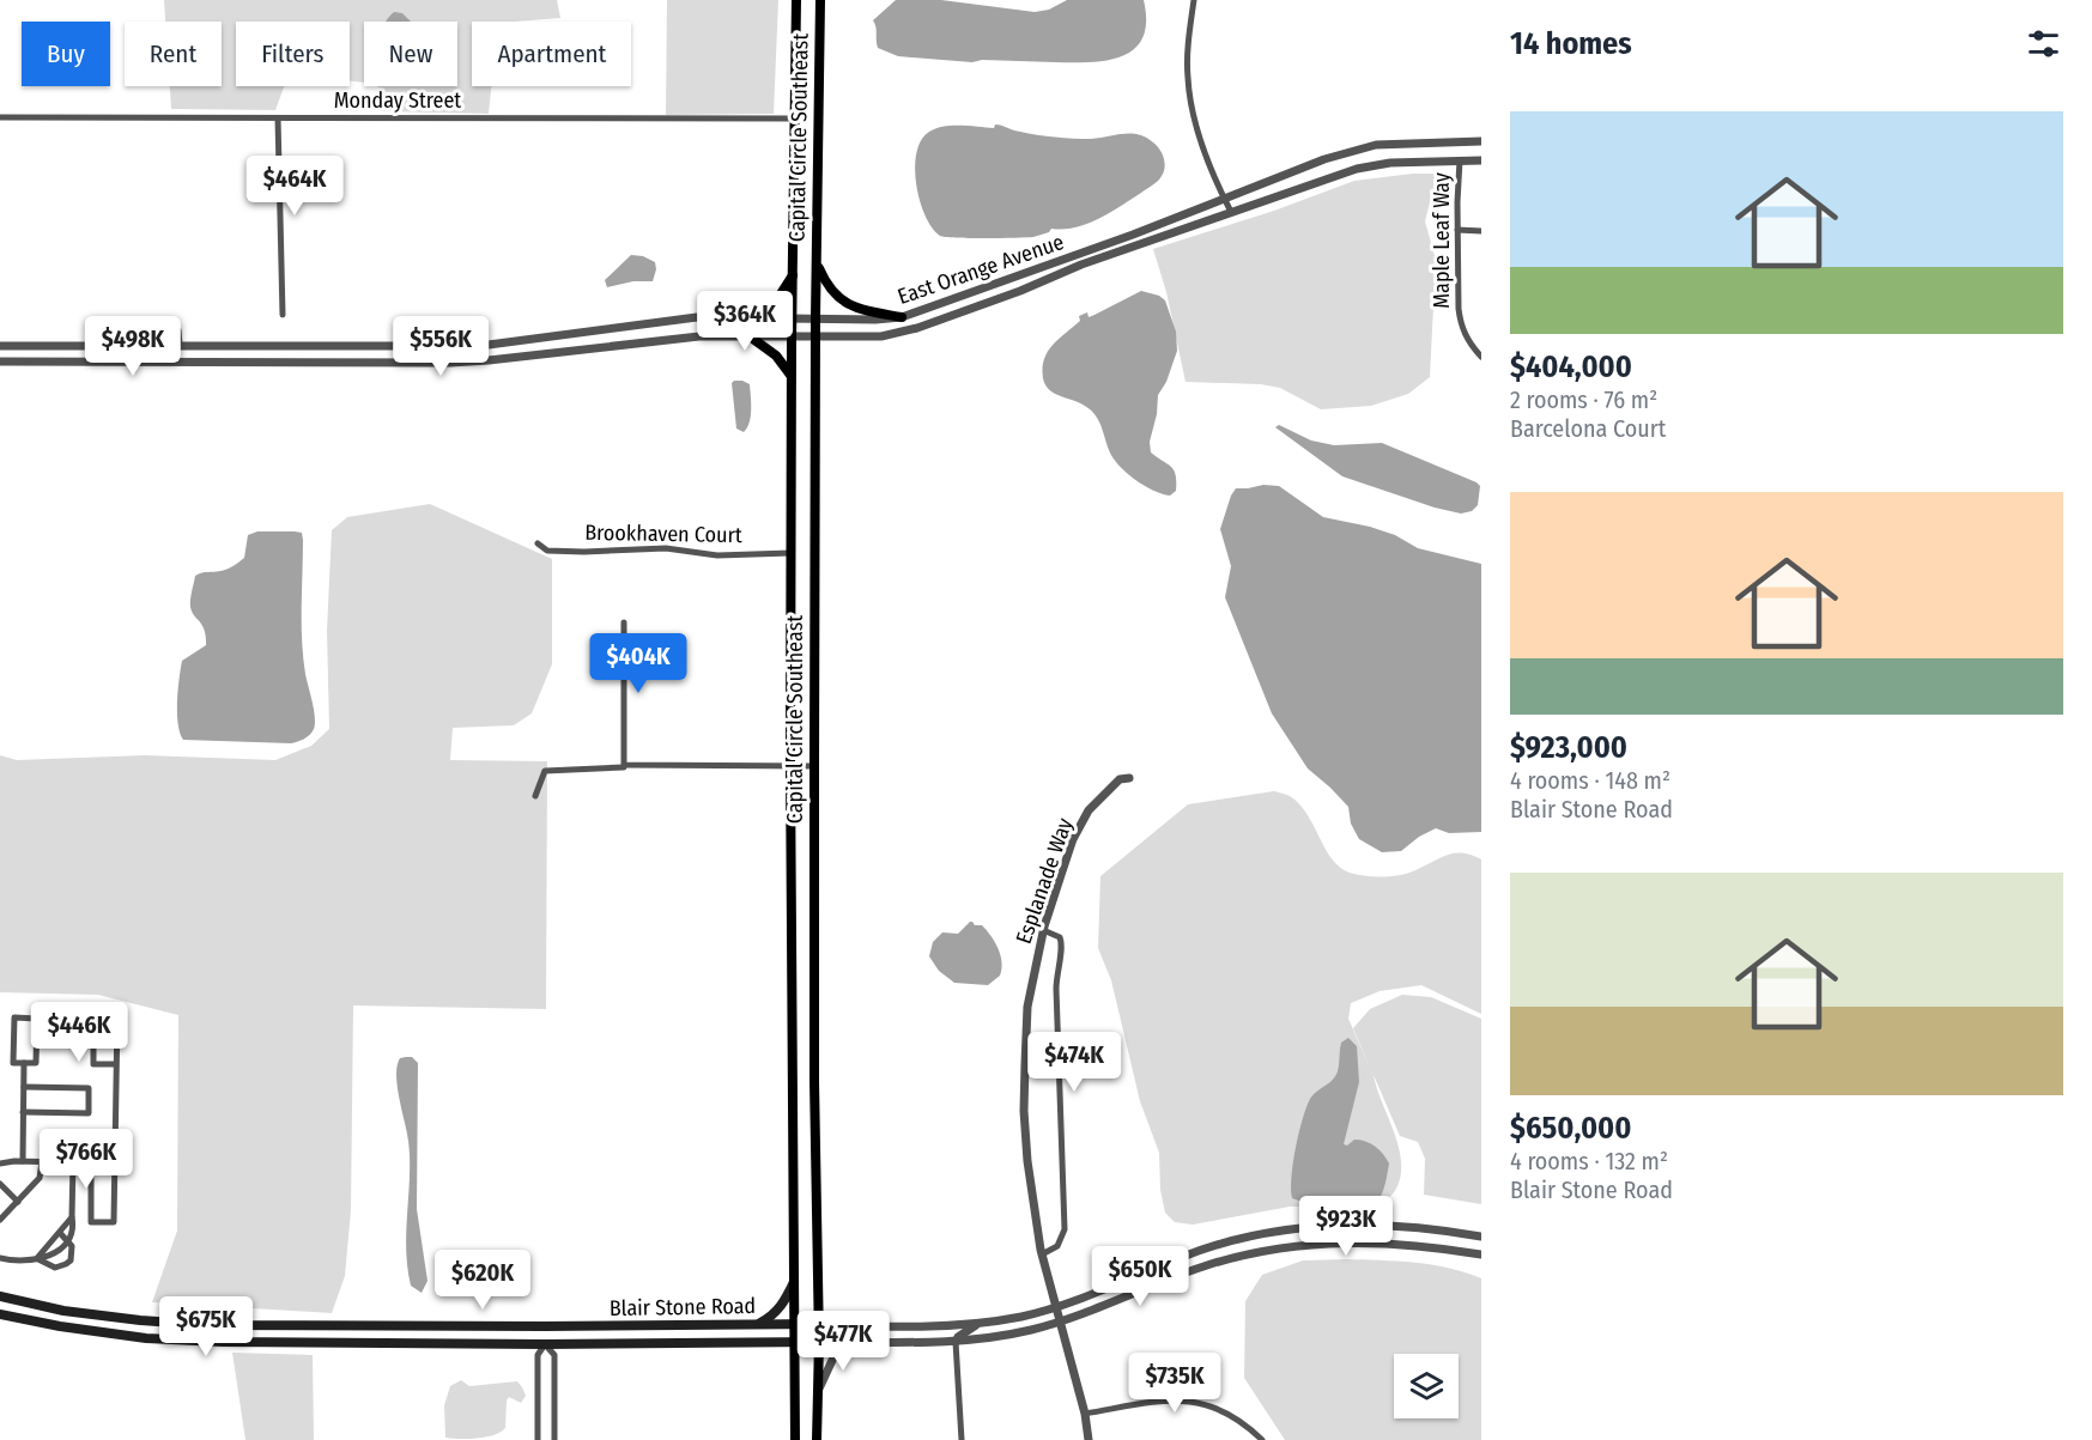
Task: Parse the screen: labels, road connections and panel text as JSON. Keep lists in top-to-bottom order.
{
  "streets": {
    "main road": ["Capital Circle Southeast", "Blair Stone Road"],
    "street": [
      "Monday Street",
      "Maple Leaf Way",
      "East Orange Avenue",
      "Brookhaven Court",
      "Esplanade Way"
    ]
  },
  "crossings": [
    ["Monday Street", "Capital Circle Southeast"],
    ["Capital Circle Southeast", "East Orange Avenue"],
    ["Capital Circle Southeast", "Brookhaven Court"],
    ["Capital Circle Southeast", "Blair Stone Road"],
    ["Maple Leaf Way", "East Orange Avenue"],
    ["Esplanade Way", "Blair Stone Road"]
  ],
  "page": {
    "heading": "14 homes",
    "chip": [
      "Buy",
      "Rent",
      "Filters",
      "New",
      "Apartment"
    ],
    "list": [
      {
        "name": "$404,000",
        "note": "2 rooms · 76 m² · Barcelona Court"
      },
      {
        "name": "$923,000",
        "note": "4 rooms · 148 m² · Blair Stone Road"
      },
      {
        "name": "$650,000",
        "note": "4 rooms · 132 m² · Blair Stone Road"
      }
    ],
    "price": [
      "$464K",
      "$364K",
      "$498K",
      "$556K",
      "$404K",
      "$446K",
      "$474K",
      "$766K",
      "$923K",
      "$650K",
      "$620K",
      "$675K",
      "$477K",
      "$735K"
    ]
  }
}
